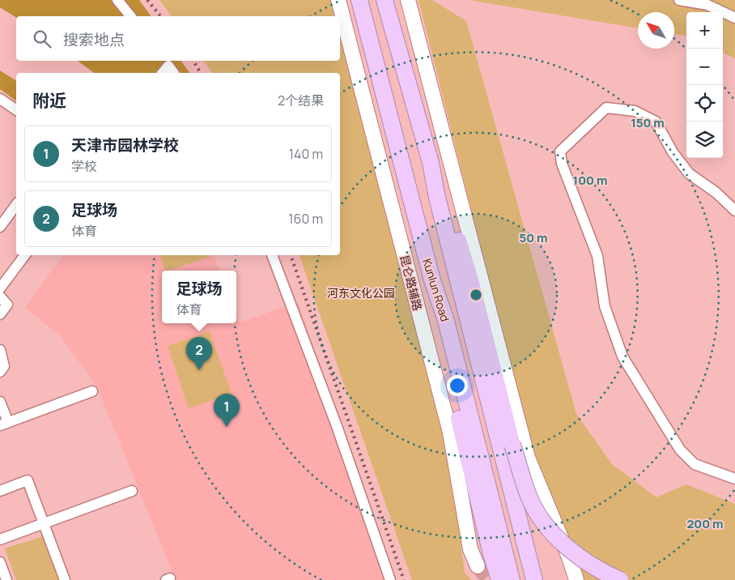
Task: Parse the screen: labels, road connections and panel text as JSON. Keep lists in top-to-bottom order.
{
  "streets": {
    "highway": ["Kunlun Road"],
    "main road": ["昆仑路辅路"]
  },
  "parks": ["河东文化公园"],
  "north": "top left",
  "page": {
    "map_buttons": ["+", "−"],
    "search": "搜索地点",
    "heading": ["附近", "2个结果"],
    "list": [
      {
        "mark": "1",
        "name": "天津市园林学校",
        "note": "学校",
        "value": "140 m"
      },
      {
        "mark": "2",
        "name": "足球场",
        "note": "体育",
        "value": "160 m"
      }
    ],
    "popup": ["足球场", "体育"],
    "pins": ["2", "1"]
  },
  "rings": [
    "150 m",
    "100 m",
    "50 m",
    "200 m"
  ]
}
